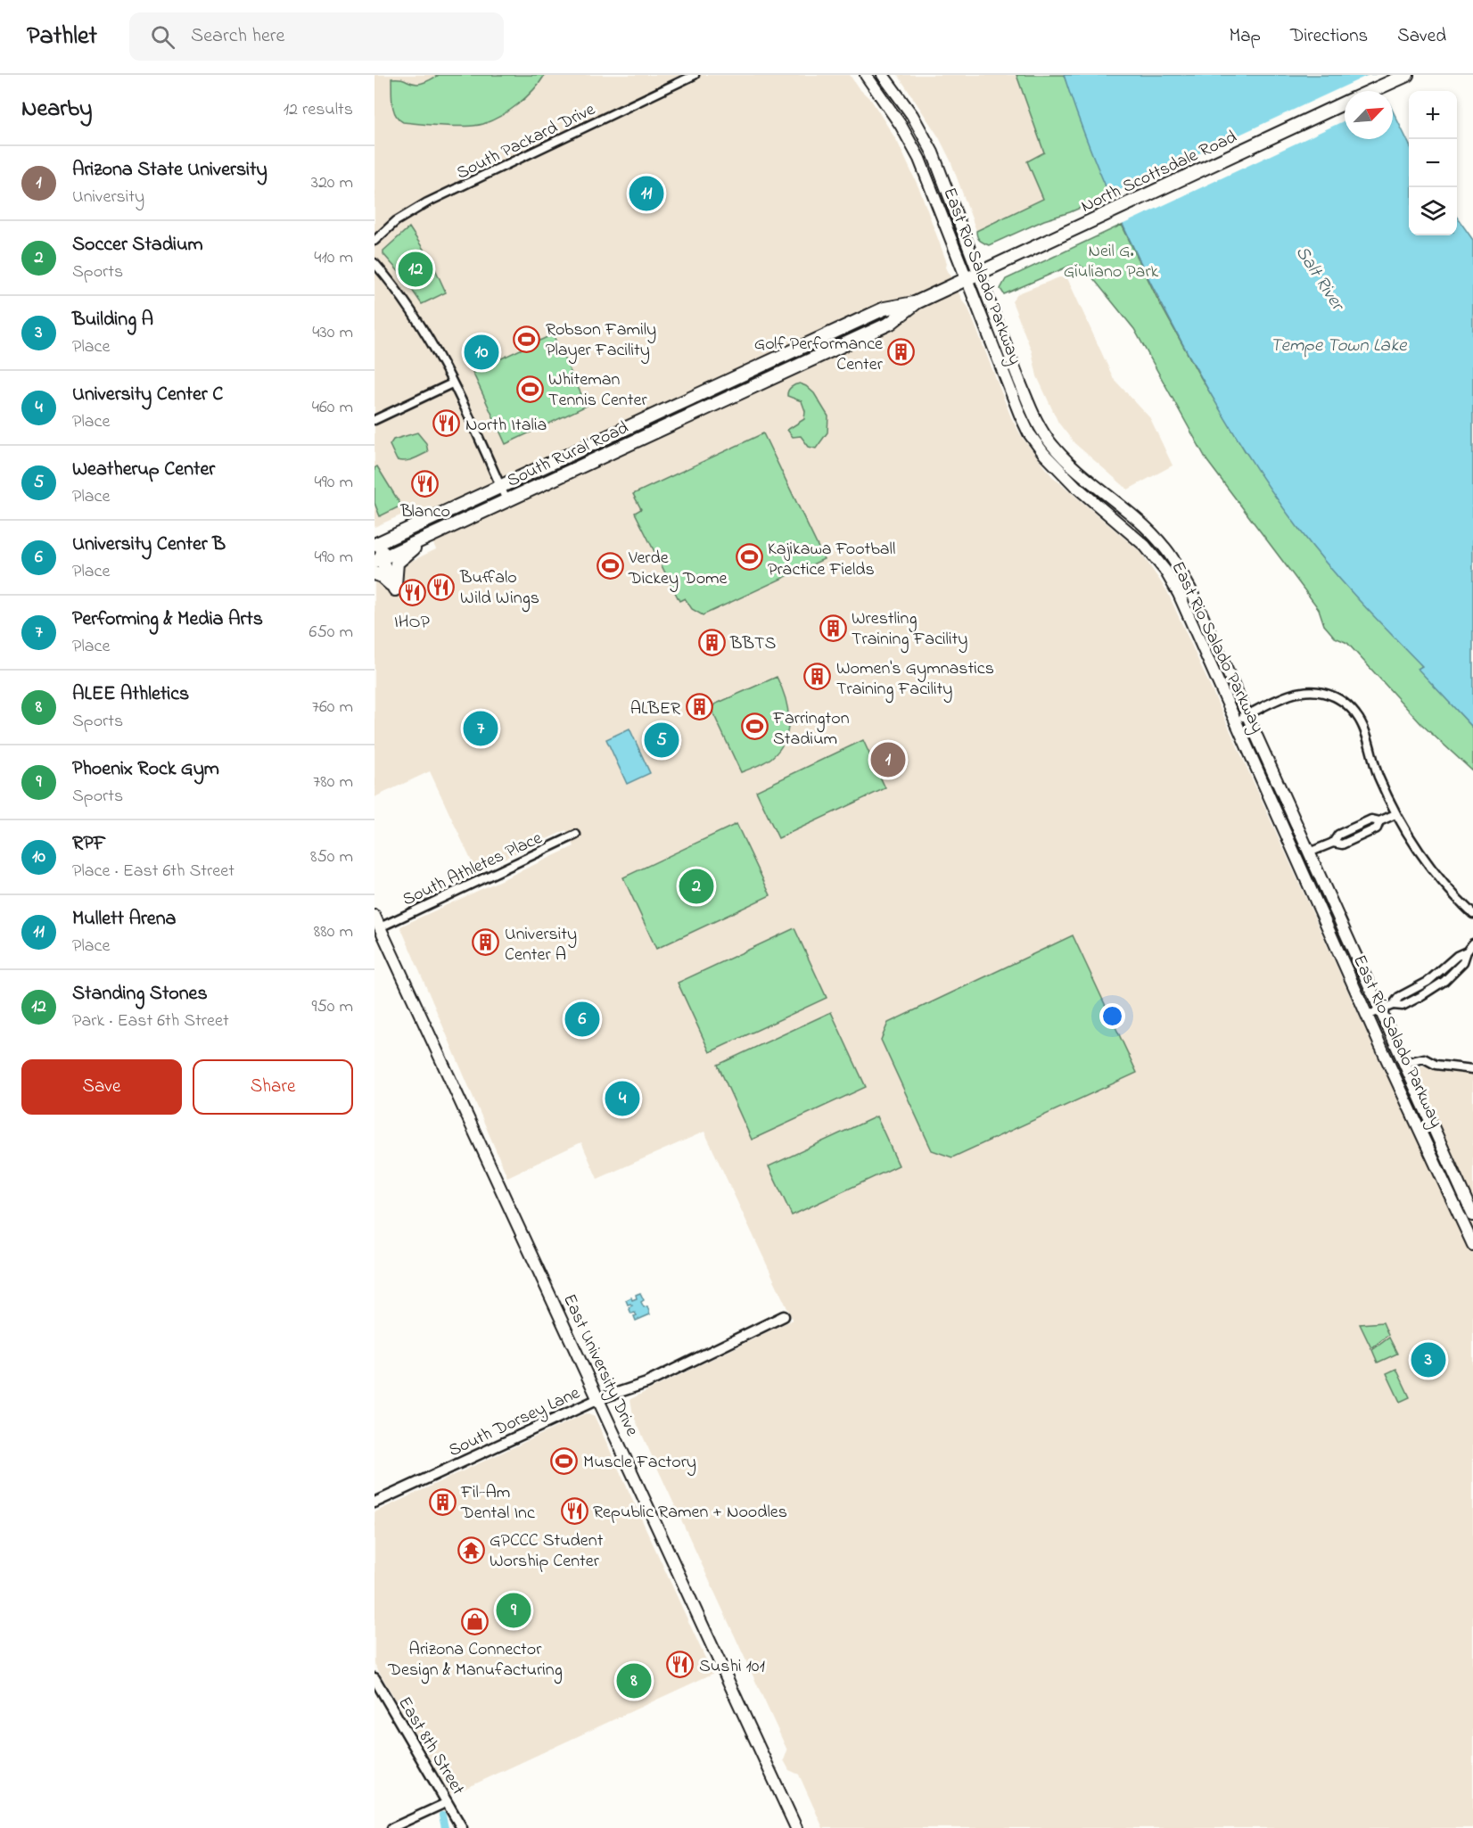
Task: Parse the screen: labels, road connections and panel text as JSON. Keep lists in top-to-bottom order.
{
  "streets": {
    "main road": [
      "North Scottsdale Road",
      "East Rio Salado Parkway",
      "South Rural Road",
      "East University Drive"
    ],
    "street": [
      "South Packard Drive",
      "South Athletes Place",
      "South Dorsey Lane",
      "East 8th Street"
    ]
  },
  "crossings": [
    ["North Scottsdale Road", "East Rio Salado Parkway"],
    ["North Scottsdale Road", "South Rural Road"],
    ["East Rio Salado Parkway", "South Rural Road"],
    ["South Athletes Place", "East University Drive"],
    ["East University Drive", "South Dorsey Lane"]
  ],
  "water": ["Salt River", "Tempe Town Lake"],
  "parks": ["Neil G. Giuliano Park"],
  "places": {
    "sports": [
      "Robson Family Player Facility",
      "Whiteman Tennis Center",
      "Kajikawa Football Practice Fields",
      "Verde Dickey Dome",
      "Farrington Stadium",
      "Muscle Factory"
    ],
    "building": [
      "Golf Performance Center",
      "Wrestling Training Facility",
      "BBTS",
      "Women's Gymnastics Training Facility",
      "ALBER",
      "University Center A",
      "Fil-Am Dental Inc"
    ],
    "restaurant": [
      "North Italia",
      "Blanco",
      "Buffalo Wild Wings",
      "IHOP",
      "Republic Ramen + Noodles",
      "Sushi 101"
    ],
    "temple": ["GPCCC Student Worship Center"],
    "shop": ["Arizona Connector Design & Manufacturing"]
  },
  "north": "top right",
  "page": {
    "header": "Pathlet",
    "search": "Search here",
    "nav": ["Map", "Directions", "Saved"],
    "heading": ["Nearby", "12 results"],
    "map_buttons": ["+", "−"],
    "list": [
      {
        "mark": "1",
        "name": "Arizona State University",
        "note": "University",
        "value": "320 m"
      },
      {
        "mark": "2",
        "name": "Soccer Stadium",
        "note": "Sports",
        "value": "410 m"
      },
      {
        "mark": "3",
        "name": "Building A",
        "note": "Place",
        "value": "430 m"
      },
      {
        "mark": "4",
        "name": "University Center C",
        "note": "Place",
        "value": "460 m"
      },
      {
        "mark": "5",
        "name": "Weatherup Center",
        "note": "Place",
        "value": "490 m"
      },
      {
        "mark": "6",
        "name": "University Center B",
        "note": "Place",
        "value": "490 m"
      },
      {
        "mark": "7",
        "name": "Performing & Media Arts",
        "note": "Place",
        "value": "650 m"
      },
      {
        "mark": "8",
        "name": "ALEE Athletics",
        "note": "Sports",
        "value": "760 m"
      },
      {
        "mark": "9",
        "name": "Phoenix Rock Gym",
        "note": "Sports",
        "value": "780 m"
      },
      {
        "mark": "10",
        "name": "RPF",
        "note": "Place · East 6th Street",
        "value": "850 m"
      },
      {
        "mark": "11",
        "name": "Mullett Arena",
        "note": "Place",
        "value": "880 m"
      },
      {
        "mark": "12",
        "name": "Standing Stones",
        "note": "Park · East 6th Street",
        "value": "950 m"
      }
    ],
    "pins": [
      "11",
      "12",
      "10",
      "7",
      "5",
      "1",
      "2",
      "6",
      "4",
      "3",
      "9",
      "8"
    ],
    "buttons": ["Save", "Share"]
  }
}
